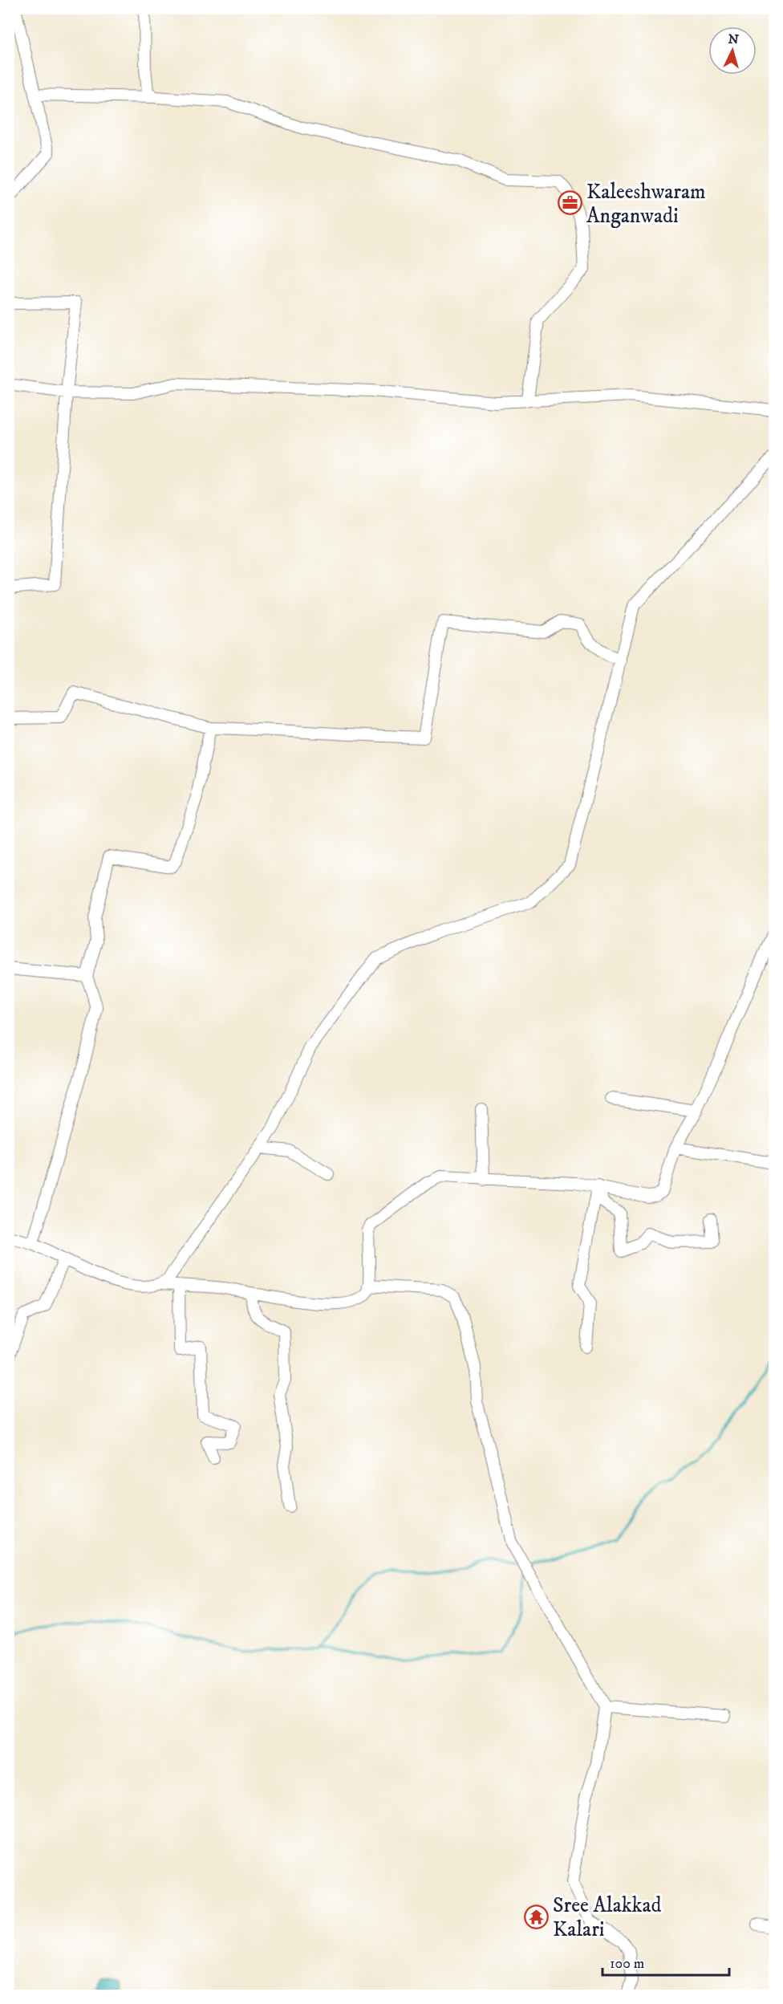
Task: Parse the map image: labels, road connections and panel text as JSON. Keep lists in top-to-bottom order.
{
  "places": {
    "office": ["Kaleeshwaram Anganwadi"],
    "temple": ["Sree Alakkad Kalari"]
  },
  "scale_bar": "100 m",
  "north": "top"
}
